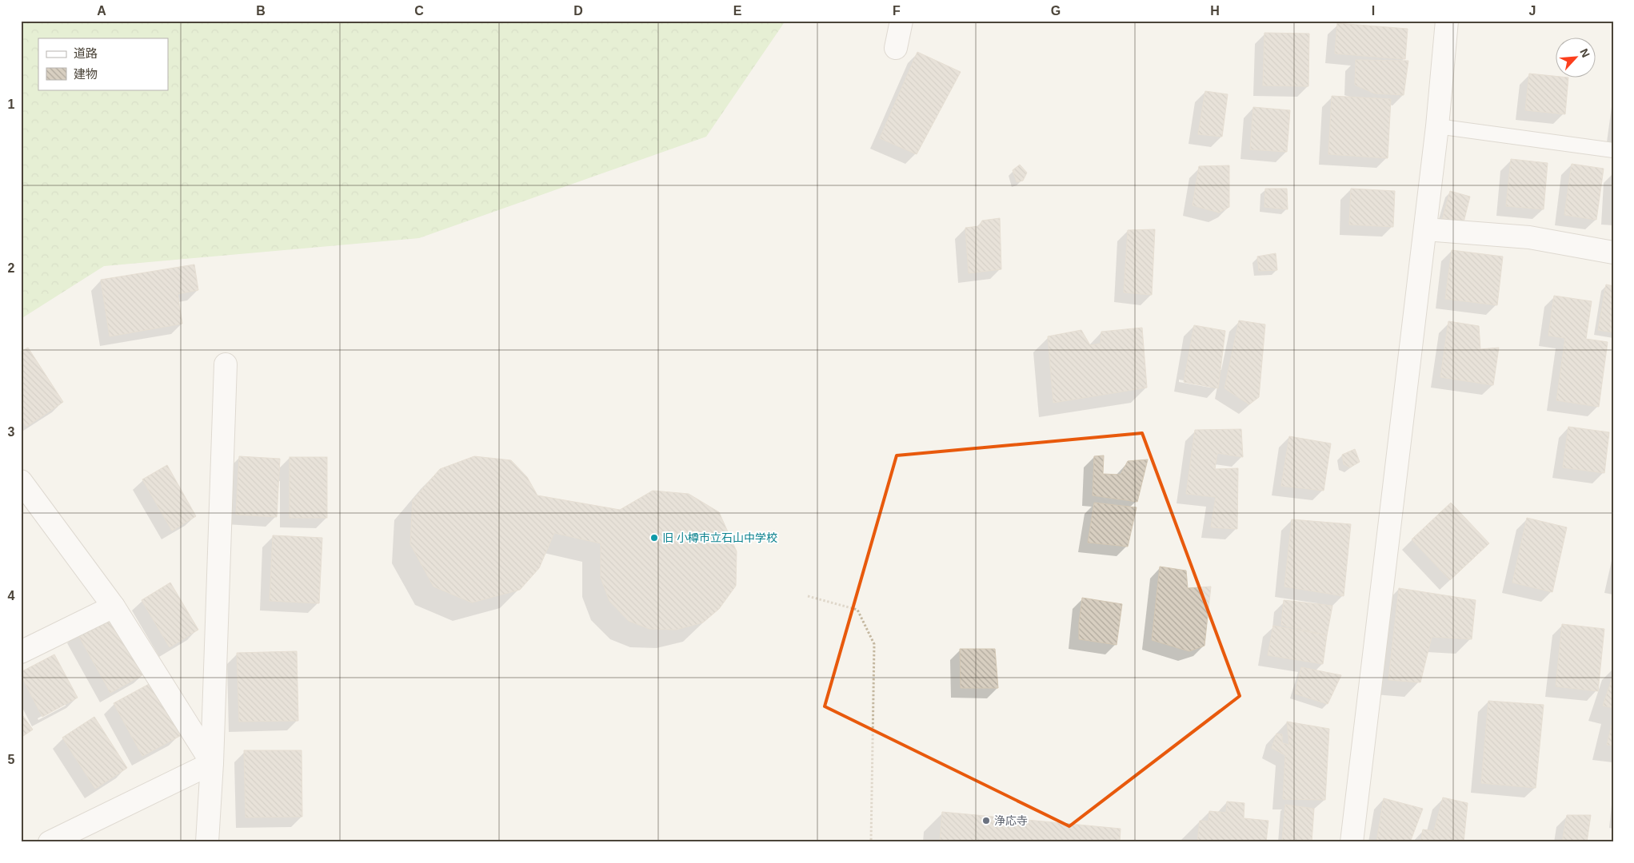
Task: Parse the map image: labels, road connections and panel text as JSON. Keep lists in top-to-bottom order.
{
  "places": ["旧 小樽市立石山中学校", "浄応寺"],
  "legend": ["道路", "建物"],
  "north": "top right",
  "grid": {
    "columns": [
      "A",
      "B",
      "C",
      "D",
      "E",
      "F",
      "G",
      "H",
      "I",
      "J"
    ],
    "rows": [
      "1",
      "2",
      "3",
      "4",
      "5"
    ]
  }
}
